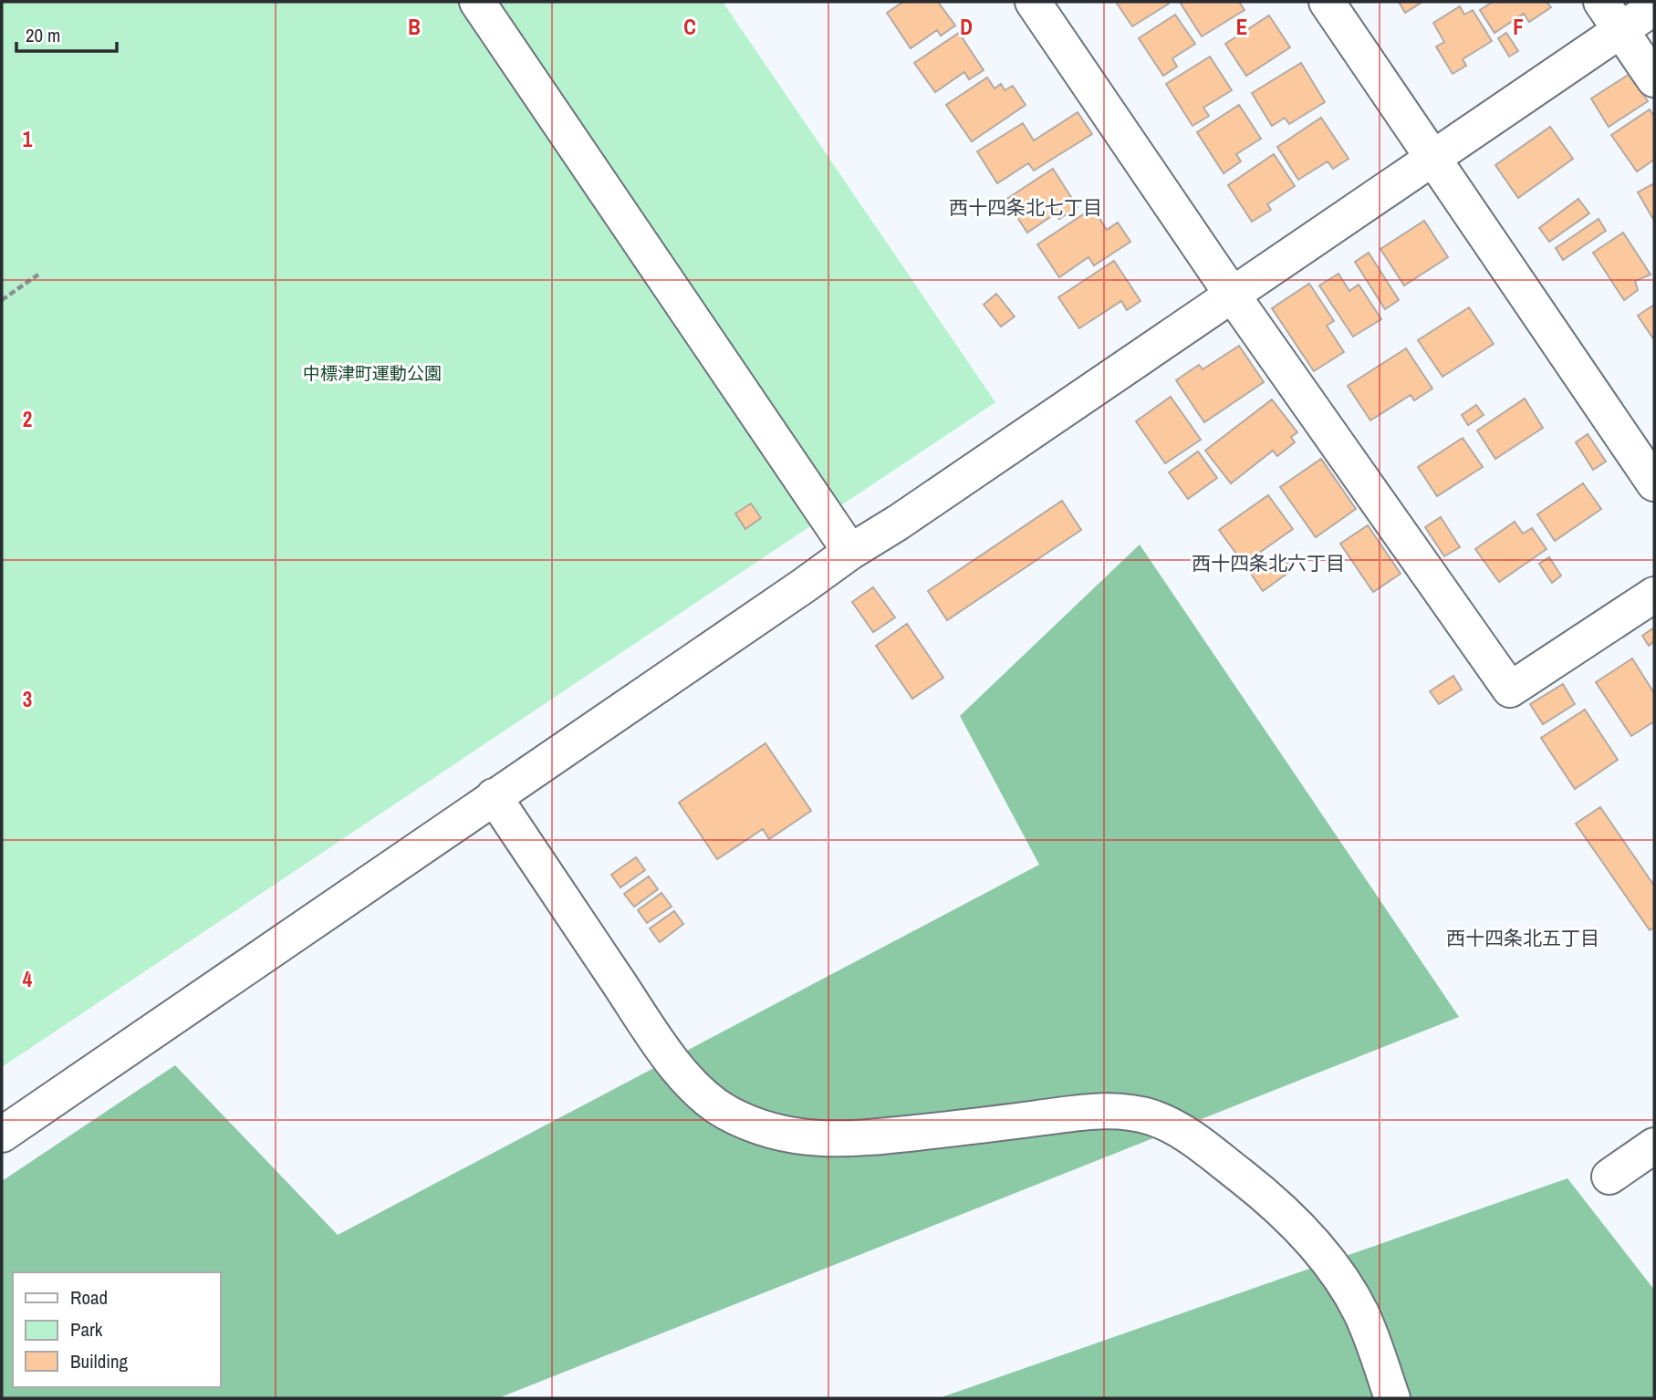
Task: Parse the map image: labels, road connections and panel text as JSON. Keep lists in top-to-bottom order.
{
  "districts": ["西十四条北七丁目", "西十四条北六丁目", "西十四条北五丁目"],
  "parks": ["中標津町運動公園"],
  "legend": ["Road", "Park", "Building"],
  "scale_bar": "20 m",
  "grid": {
    "columns": [
      "B",
      "C",
      "D",
      "E",
      "F"
    ],
    "rows": [
      "1",
      "2",
      "3",
      "4"
    ]
  }
}
